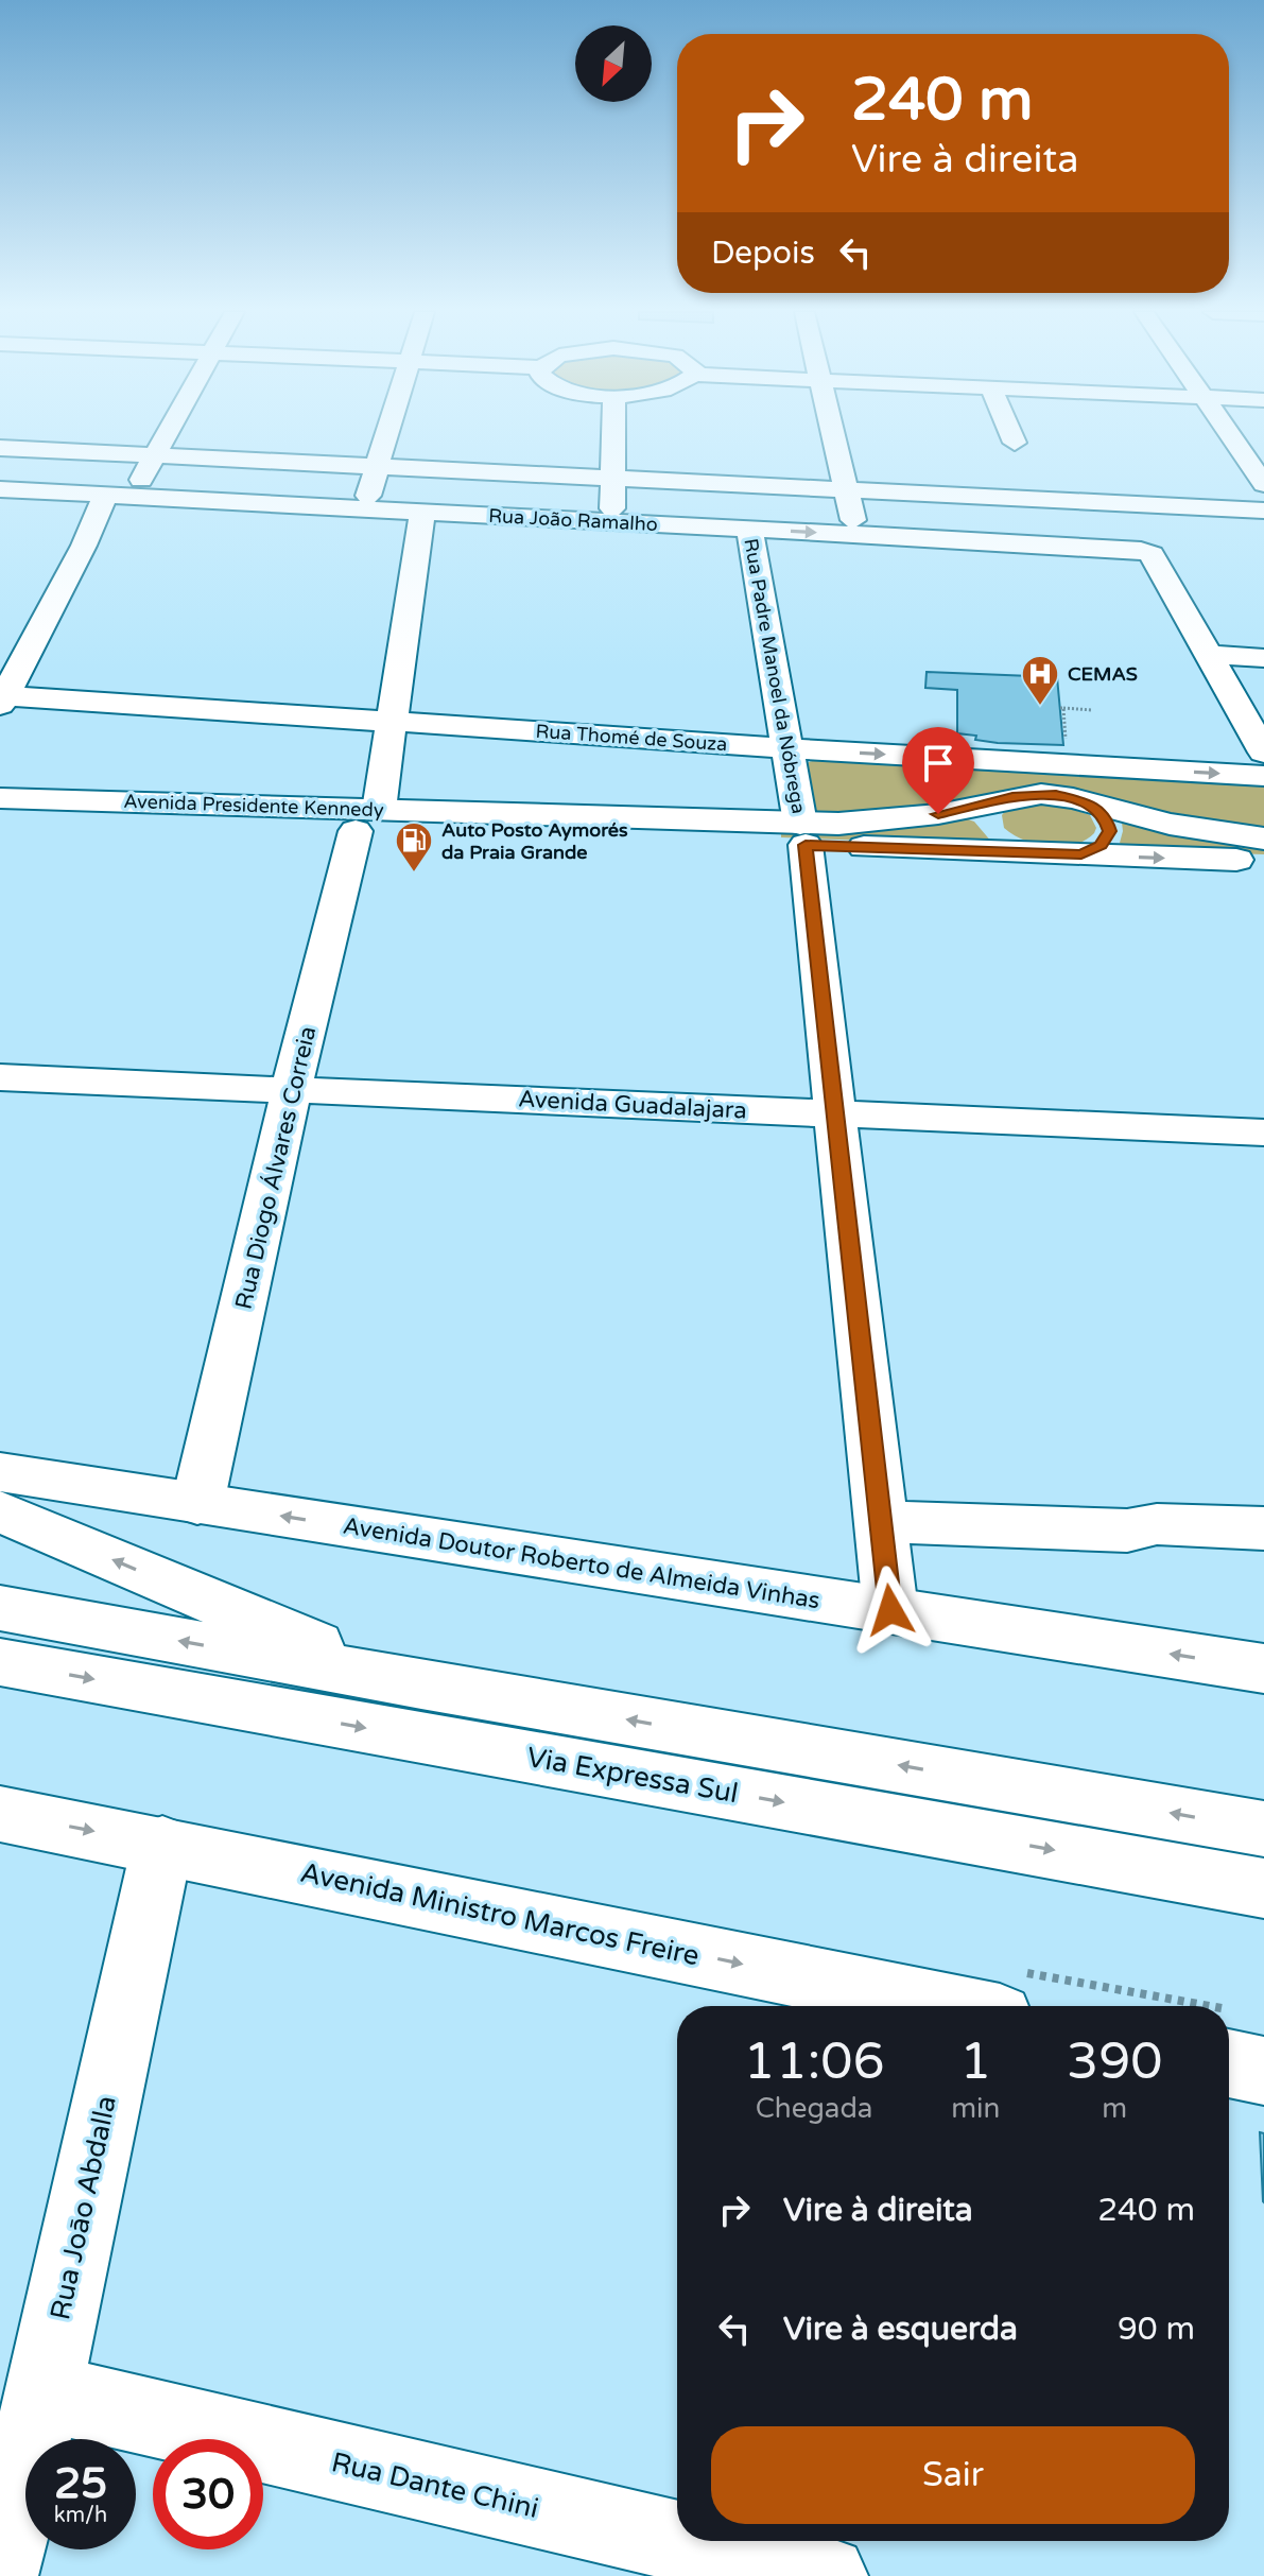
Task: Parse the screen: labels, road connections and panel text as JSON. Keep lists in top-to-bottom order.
{
  "streets": {
    "main road": [
      "Rua João Ramalho",
      "Rua Padre Manoel da Nóbrega",
      "Rua Thomé de Souza",
      "Avenida Presidente Kennedy",
      "Avenida Guadalajara",
      "Rua Diogo Álvares Correia",
      "Avenida Doutor Roberto de Almeida Vinhas",
      "Via Expressa Sul",
      "Avenida Ministro Marcos Freire",
      "Rua Joāo Abdalla",
      "Rua Dante Chini"
    ]
  },
  "crossings": [
    ["Rua João Ramalho", "Rua Padre Manoel da Nóbrega"],
    ["Rua João Ramalho", "Rua Diogo Álvares Correia"],
    ["Rua Padre Manoel da Nóbrega", "Rua Thomé de Souza"],
    ["Rua Padre Manoel da Nóbrega", "Avenida Presidente Kennedy"],
    ["Rua Padre Manoel da Nóbrega", "Avenida Guadalajara"],
    ["Rua Padre Manoel da Nóbrega", "Avenida Doutor Roberto de Almeida Vinhas"],
    ["Rua Thomé de Souza", "Rua Diogo Álvares Correia"],
    ["Avenida Presidente Kennedy", "Rua Diogo Álvares Correia"],
    ["Avenida Guadalajara", "Rua Diogo Álvares Correia"],
    ["Rua Diogo Álvares Correia", "Avenida Doutor Roberto de Almeida Vinhas"],
    ["Avenida Ministro Marcos Freire", "Rua Joāo Abdalla"],
    ["Rua Joāo Abdalla", "Rua Dante Chini"]
  ],
  "places": {
    "hospital": ["CEMAS"],
    "fuel station": ["Auto Posto Aymorés da Praia Grande"]
  },
  "north": "bottom left",
  "page": {
    "turn": ["240 m", "Vire à direita"],
    "then": "Depois",
    "eta": [
      "11:06",
      "Chegada",
      "1",
      "min",
      "390",
      "m"
    ],
    "list": [
      {
        "name": "Vire à direita",
        "value": "240 m"
      },
      {
        "name": "Vire à esquerda",
        "value": "90 m"
      }
    ],
    "buttons": "Sair",
    "speed": "25 km/h",
    "limit": "30"
  }
}
